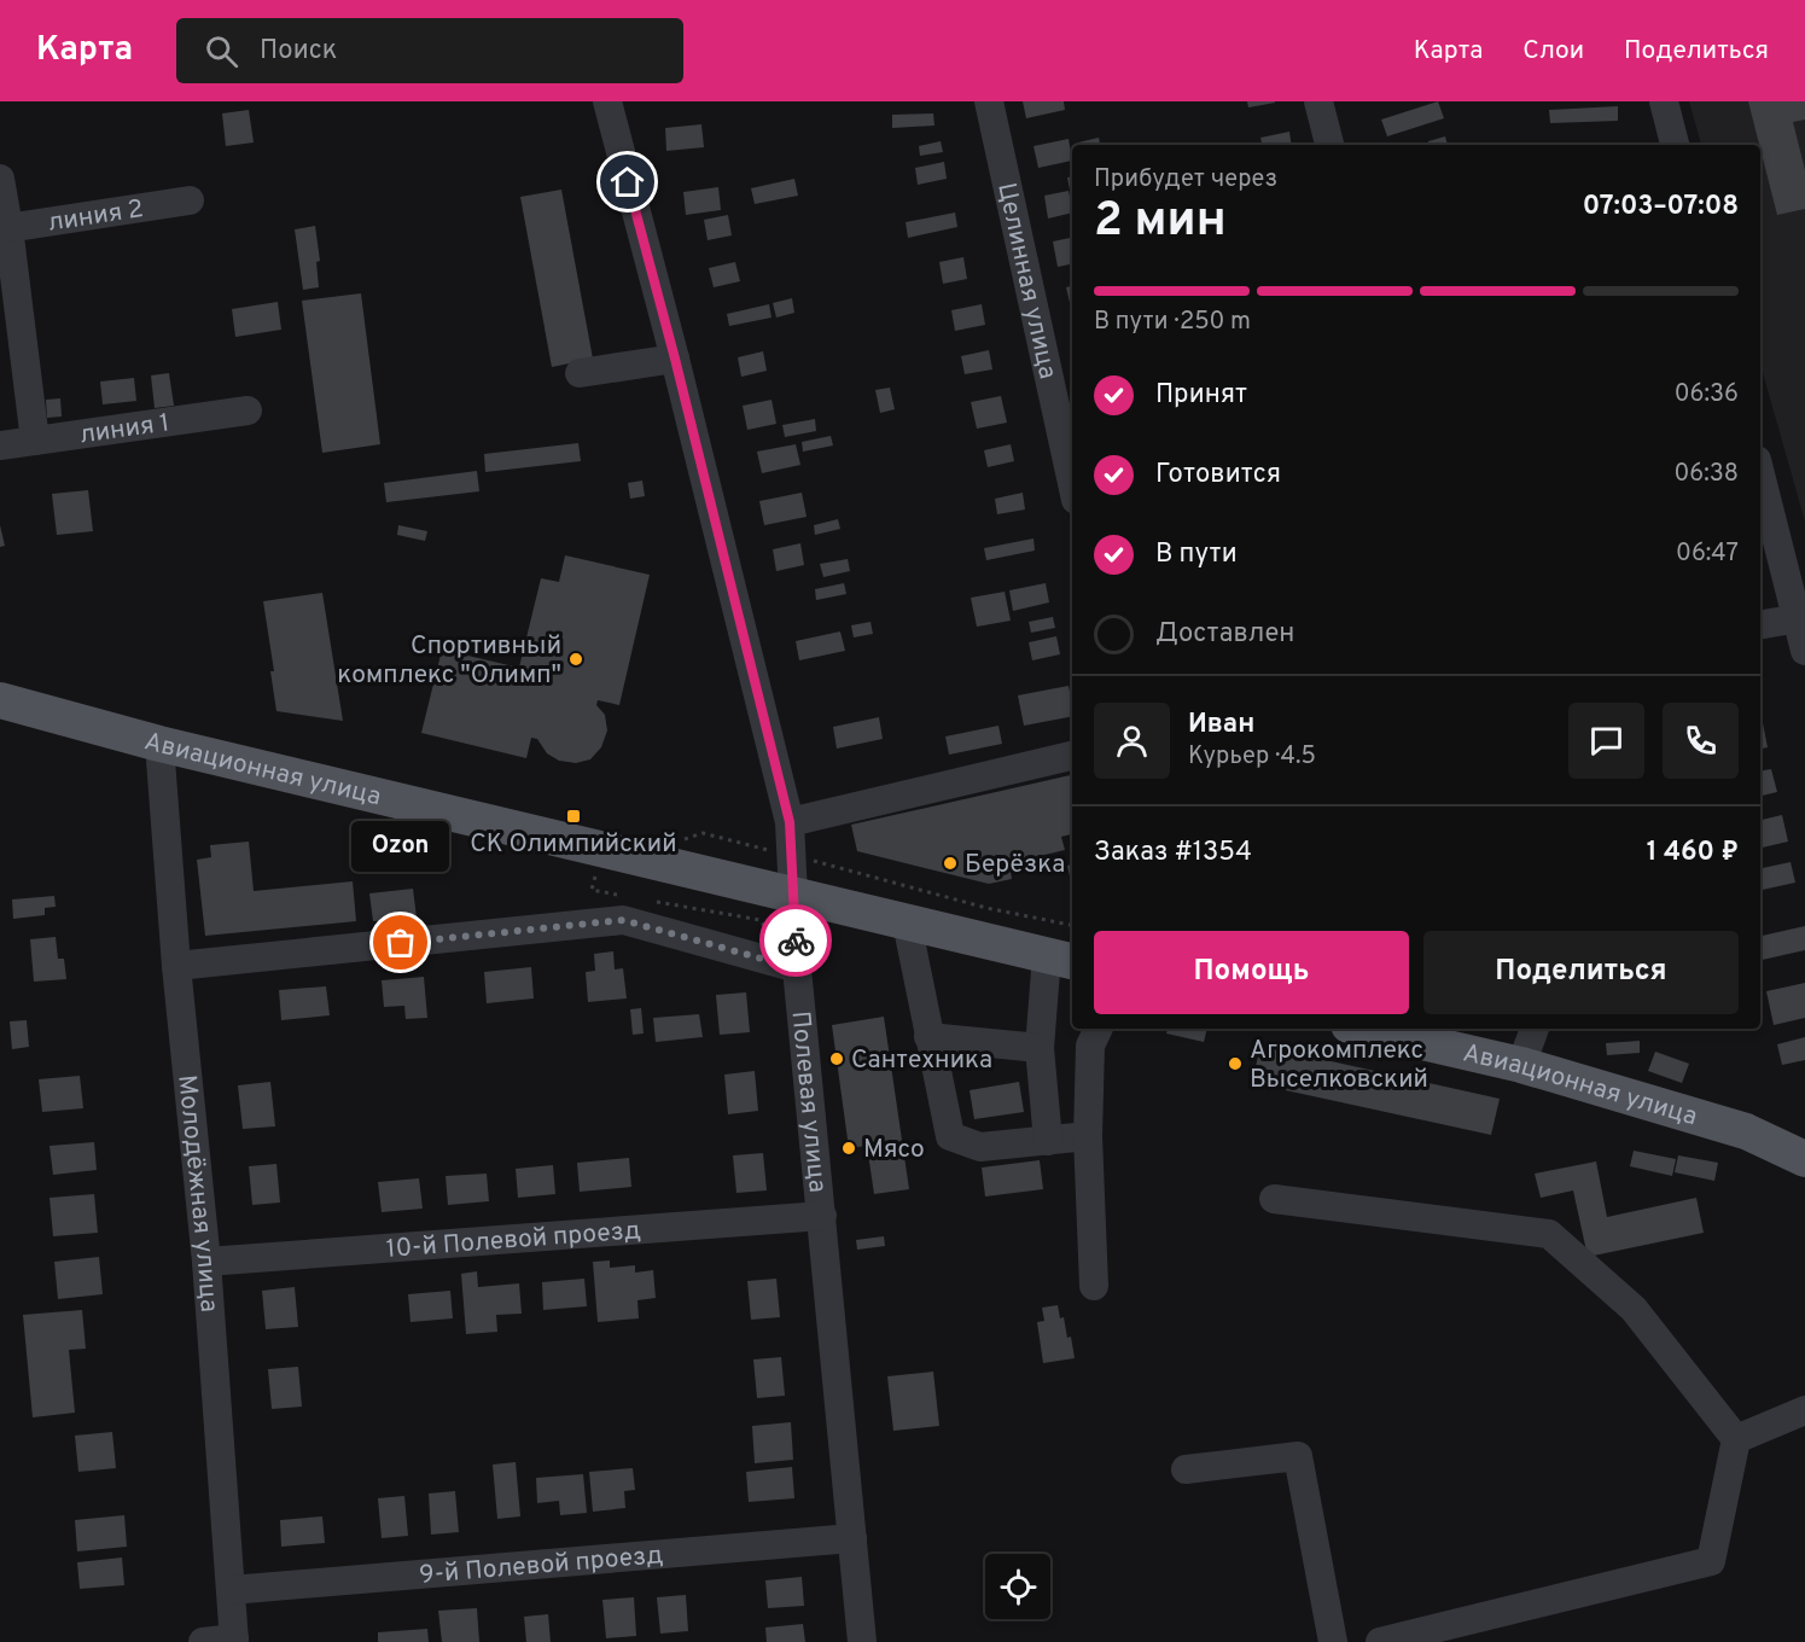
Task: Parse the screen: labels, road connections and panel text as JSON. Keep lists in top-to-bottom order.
{
  "streets": {
    "main road": ["Авиационная улица"],
    "street": [
      "линия 2",
      "Целинная улица",
      "линия 1",
      "Полевая улица",
      "Молодёжная улица",
      "10-й Полевой проезд",
      "9-й Полевой проезд"
    ]
  },
  "crossings": [
    ["Авиационная улица", "Полевая улица"],
    ["Авиационная улица", "Молодёжная улица"],
    ["Полевая улица", "10-й Полевой проезд"],
    ["Полевая улица", "9-й Полевой проезд"],
    ["Молодёжная улица", "10-й Полевой проезд"],
    ["Молодёжная улица", "9-й Полевой проезд"]
  ],
  "places": {
    "other": [
      "Спортивный комплекс \"Олимп\"",
      "Берёзка",
      "Ozon",
      "Сантехника",
      "Агрокомплекс Выселковский",
      "Мясо"
    ],
    "transit": ["СК Олимпийский"]
  },
  "page": {
    "header": "Карта",
    "search": "Поиск",
    "nav": ["Карта", "Слои", "Поделиться"],
    "heading": ["2 мин", "Прибудет через", "07:03–07:08"],
    "panel": [
      "Иван",
      "Курьер · 4.5",
      "Заказ #1354",
      "1 460 ₽"
    ],
    "bar": "В пути · 250 m",
    "list": [
      ["Принят", "06:36"],
      ["Готовится", "06:38"],
      ["В пути", "06:47"],
      "Доставлен"
    ],
    "bubble": "Ozon",
    "buttons": ["Помощь", "Поделиться"]
  }
}
